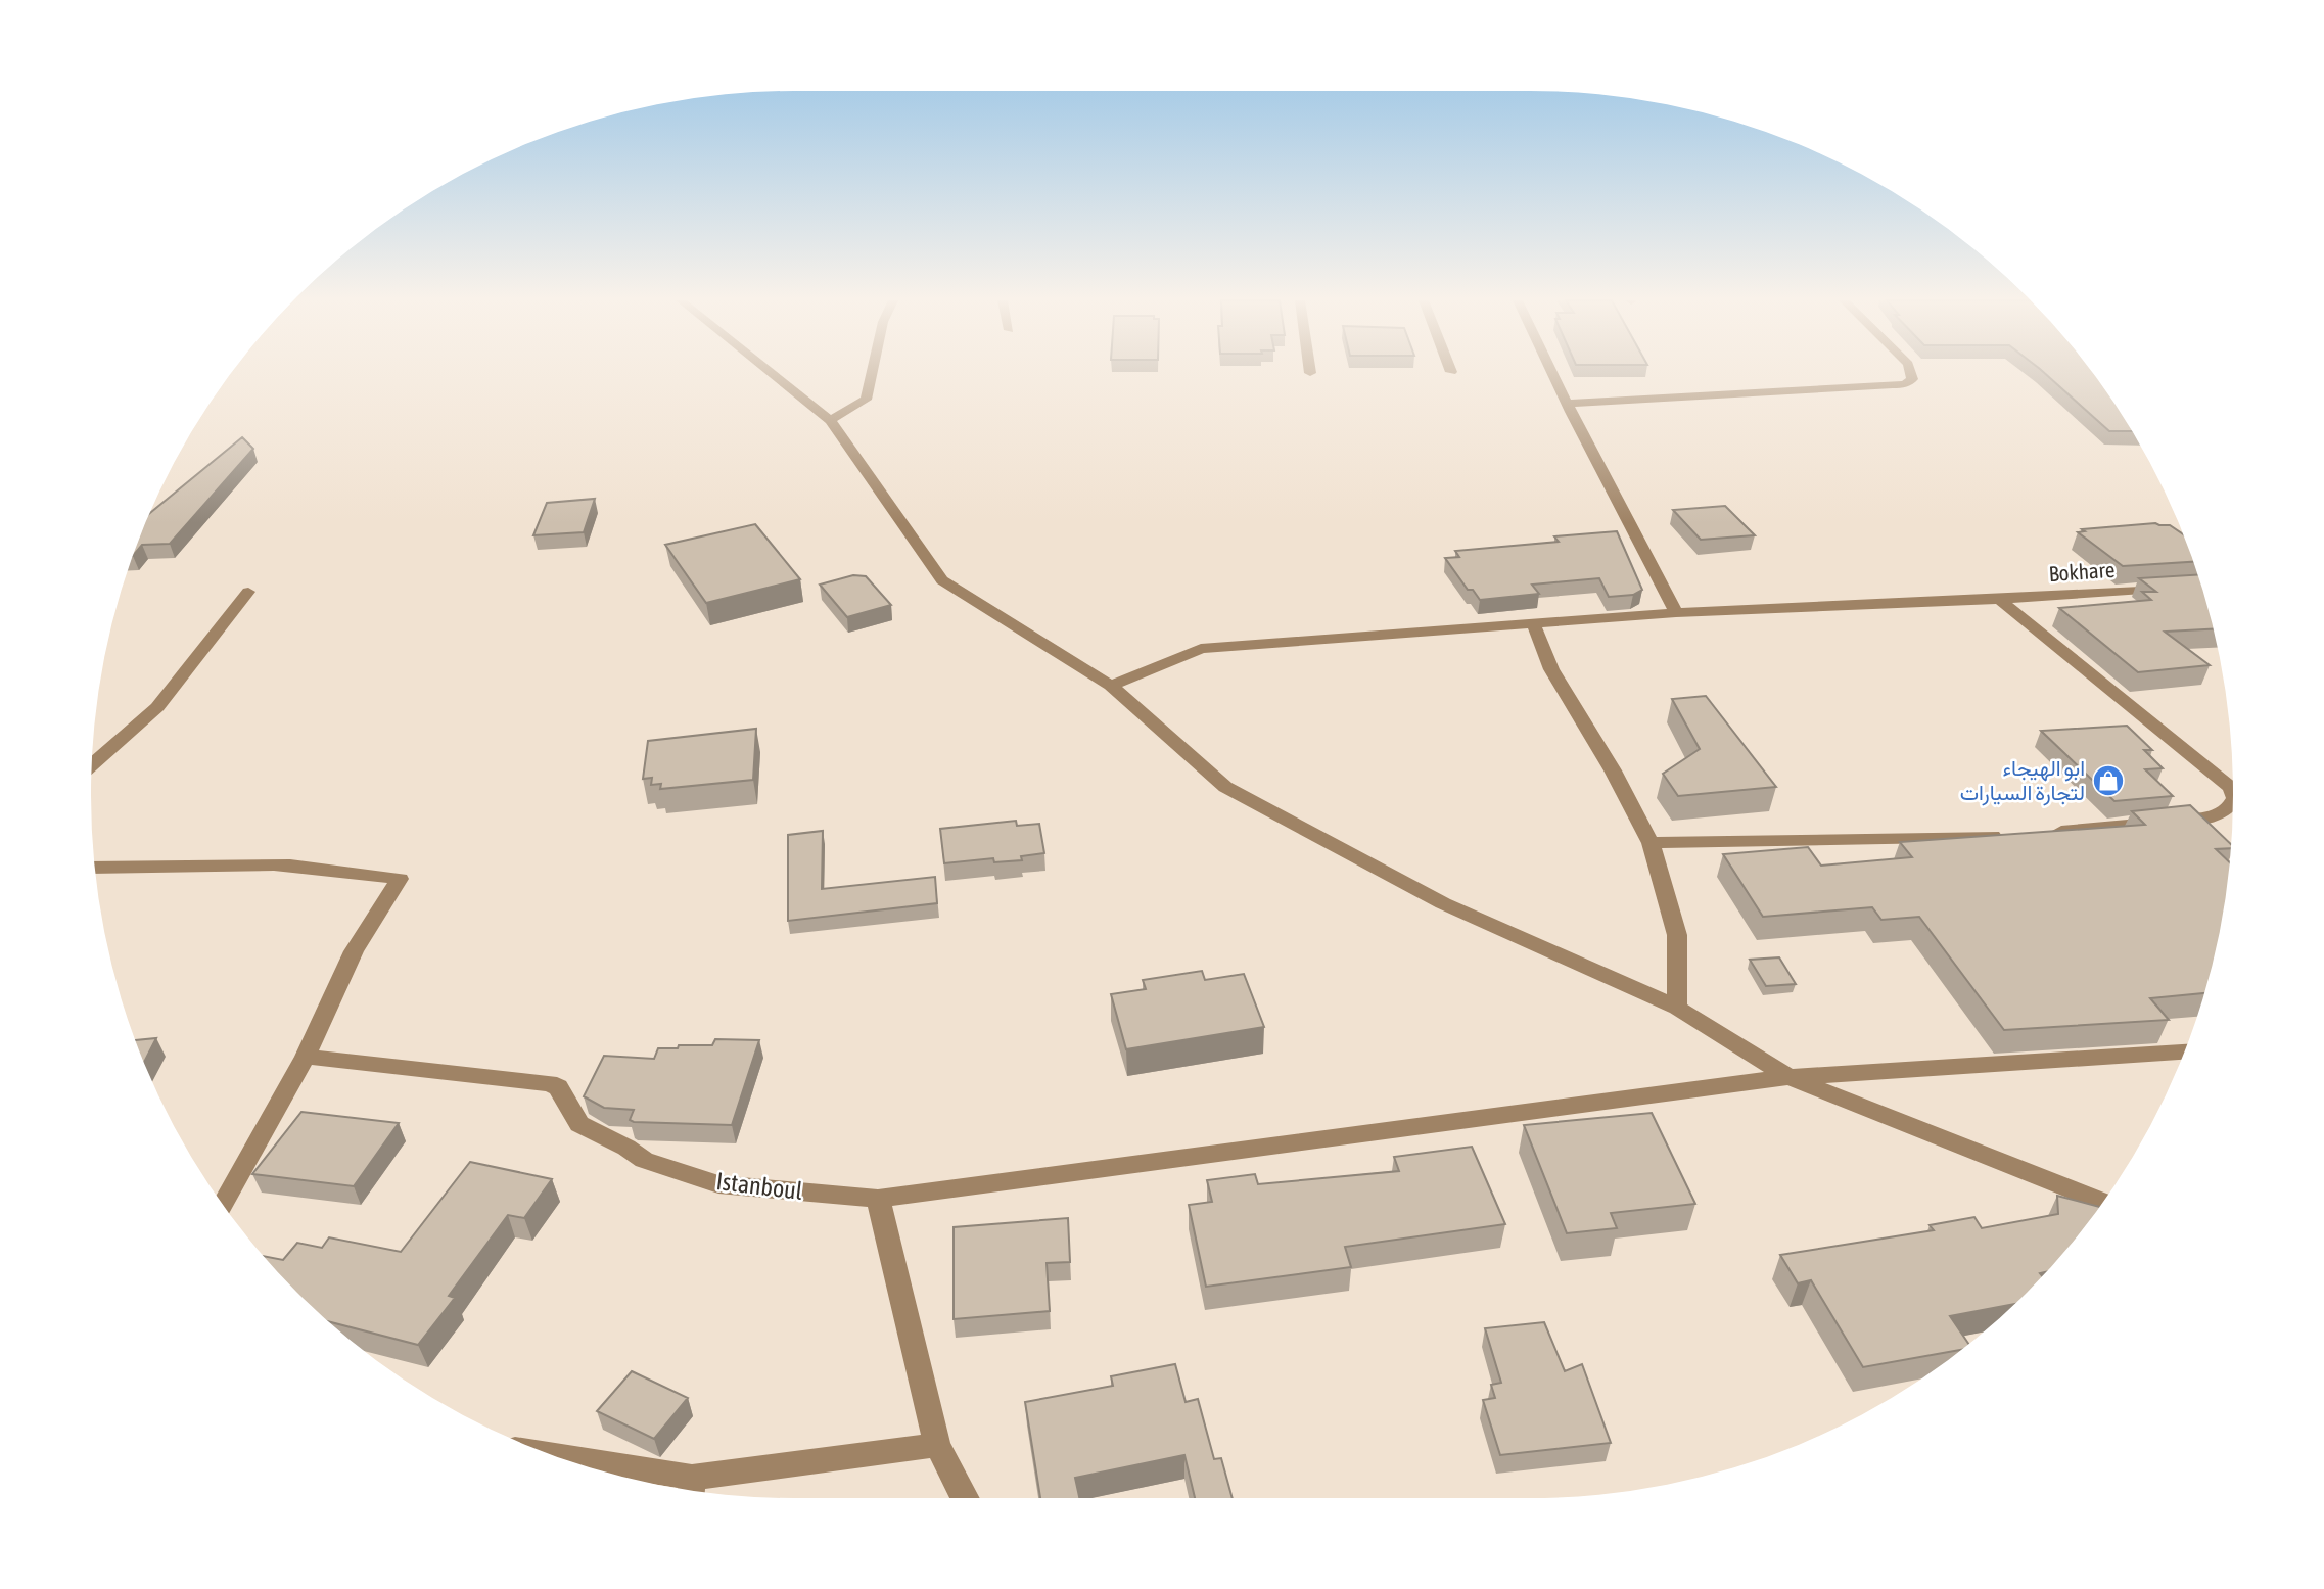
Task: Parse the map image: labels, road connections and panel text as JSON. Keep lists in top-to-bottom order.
{
  "streets": {
    "street": ["Bokhare", "Istanboul"]
  },
  "places": {
    "shop": ["ابو الهيجاء لتجارة السيارات"]
  }
}
